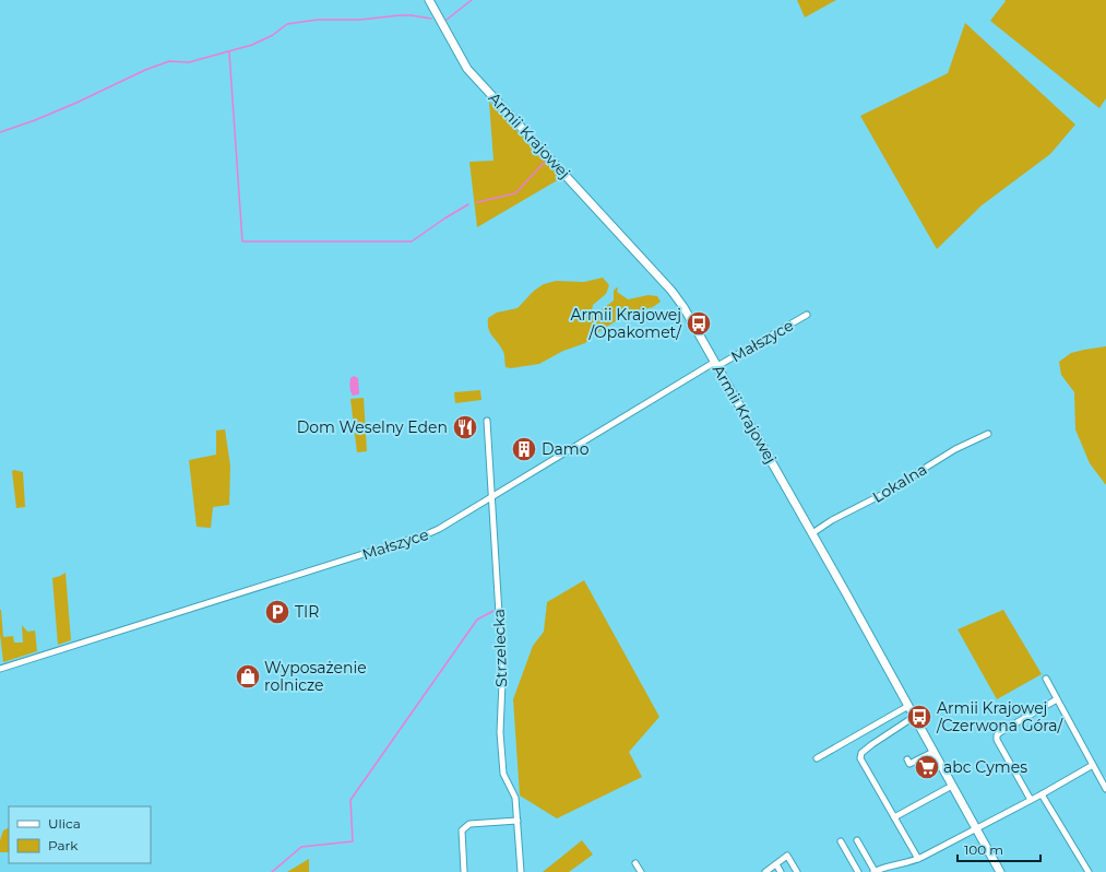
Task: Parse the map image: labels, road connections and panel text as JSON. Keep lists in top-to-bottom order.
{
  "streets": {
    "street": [
      "Armii Krajowej",
      "Małszyce",
      "Lokalna",
      "Strzelecka"
    ]
  },
  "crossings": [
    ["Armii Krajowej", "Małszyce"],
    ["Armii Krajowej", "Lokalna"],
    ["Małszyce", "Strzelecka"]
  ],
  "places": {
    "bus stop": ["Armii Krajowej /Opakomet/", "Armii Krajowej /Czerwona Góra/"],
    "restaurant": ["Dom Weselny Eden"],
    "building": ["Damo"],
    "parking": ["TIR"],
    "shop": ["Wyposażenie rolnicze"],
    "supermarket": ["abc Cymes"]
  },
  "legend": ["Ulica", "Park"],
  "scale_bar": "100 m"
}
